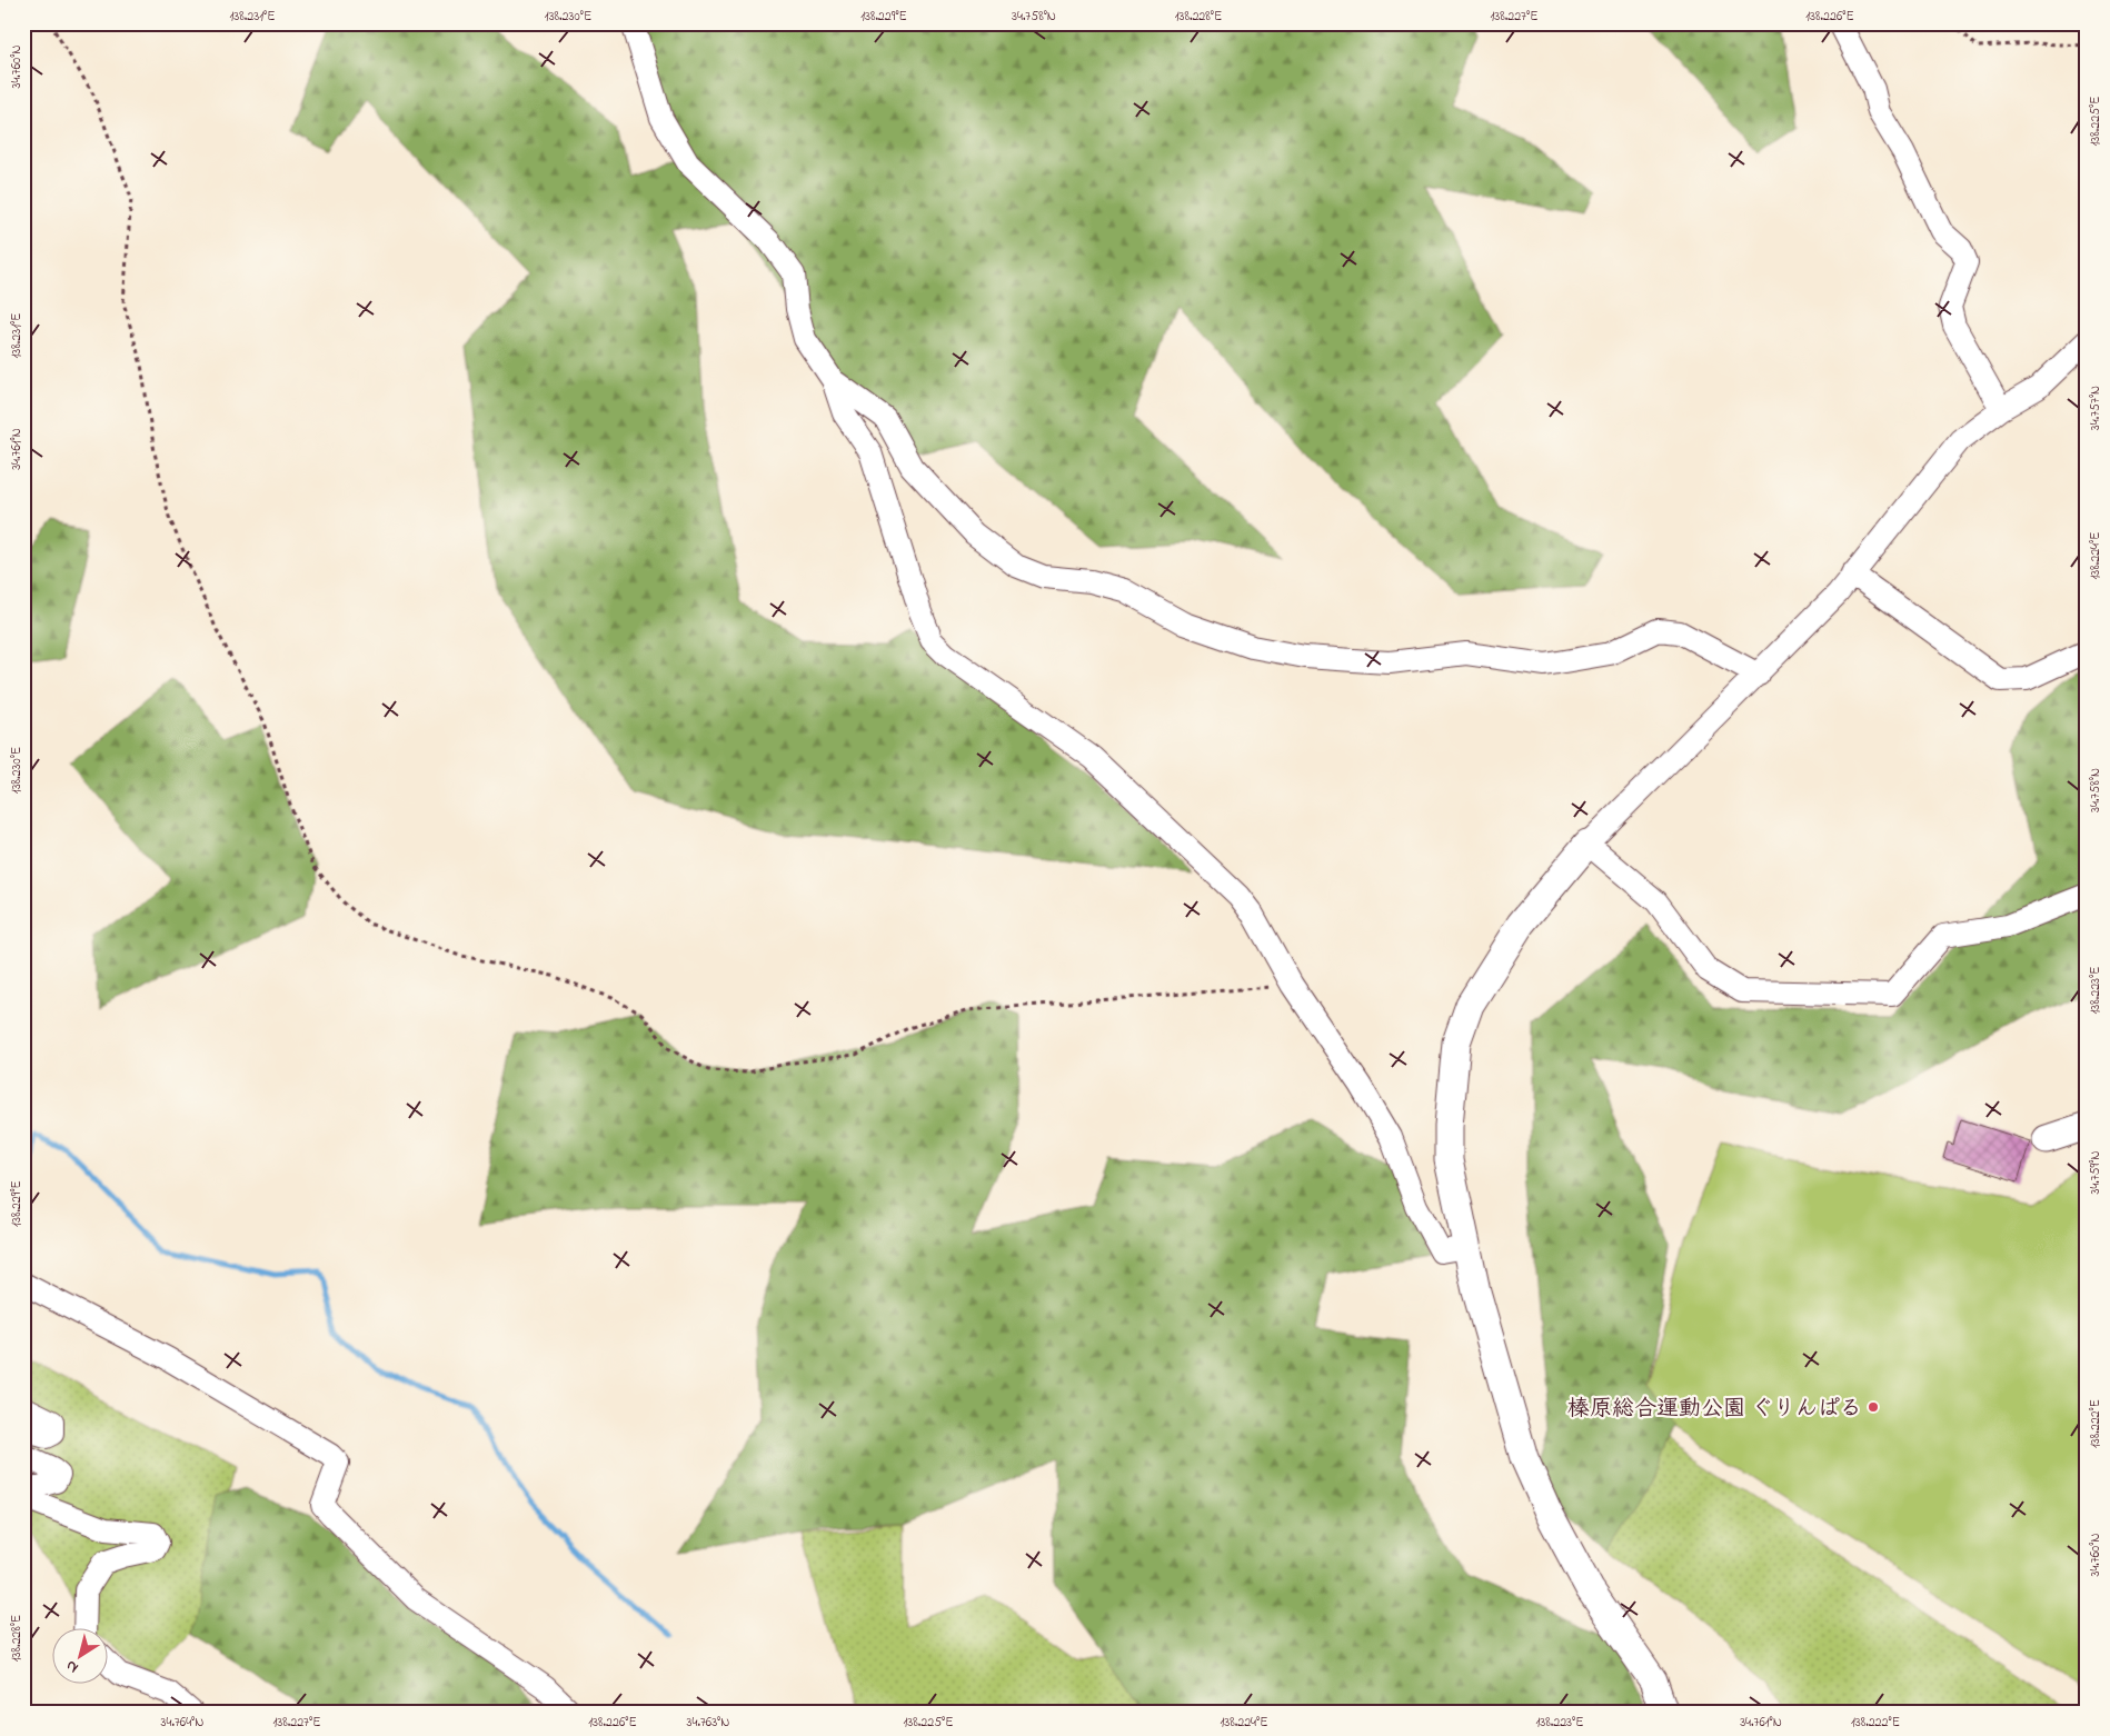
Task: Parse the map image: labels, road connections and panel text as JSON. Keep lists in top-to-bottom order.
{
  "places": ["榛原総合運動公園 ぐりんぱる"],
  "north": "bottom left",
  "coordinates": [
    "138.231°E",
    "138.230°E",
    "138.229°E",
    "34.758°N",
    "138.228°E",
    "138.227°E",
    "138.226°E",
    "34.760°N",
    "138.225°E",
    "34.757°N",
    "34.761°N",
    "138.224°E",
    "138.223°E",
    "34.759°N",
    "138.222°E",
    "34.764°N",
    "34.763°N"
  ]
}
